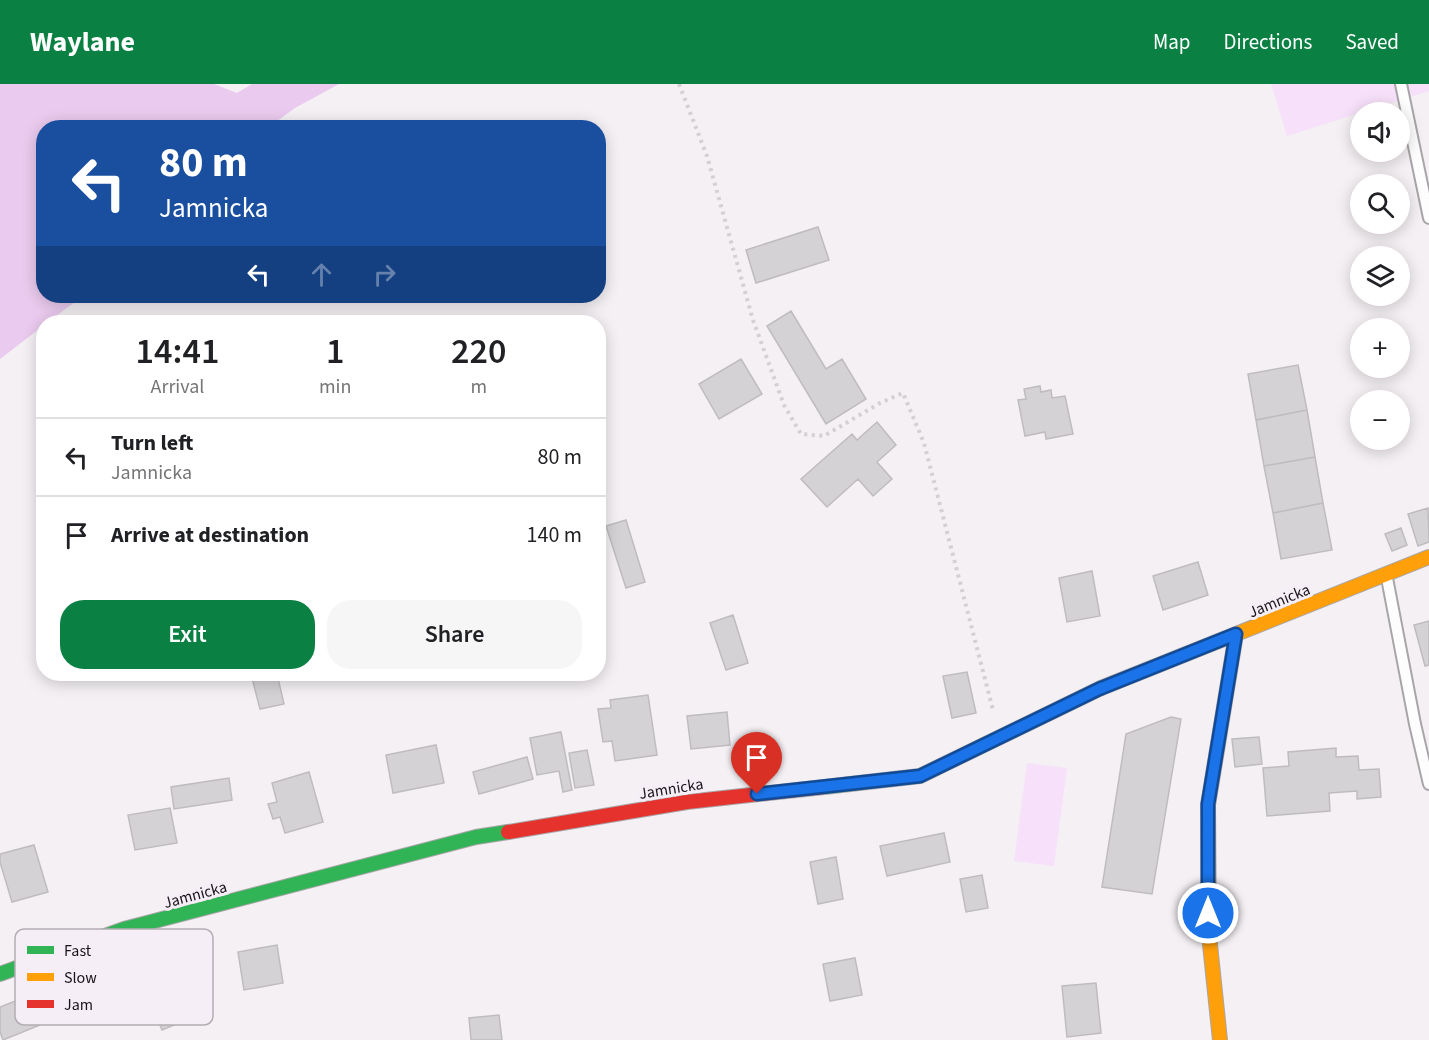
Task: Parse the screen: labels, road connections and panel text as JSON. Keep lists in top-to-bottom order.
{
  "streets": {
    "street": ["Jamnicka"]
  },
  "legend": ["Fast", "Slow", "Jam"],
  "page": {
    "header": "Waylane",
    "nav": ["Map", "Directions", "Saved"],
    "map_buttons": ["+", "−"],
    "turn": ["80 m", "Jamnicka"],
    "eta": [
      "14:41",
      "Arrival",
      "1",
      "min",
      "220",
      "m"
    ],
    "list": [
      {
        "name": "Turn left",
        "note": "Jamnicka",
        "value": "80 m"
      },
      {
        "name": "Arrive at destination",
        "value": "140 m"
      }
    ],
    "buttons": ["Exit", "Share"]
  }
}
